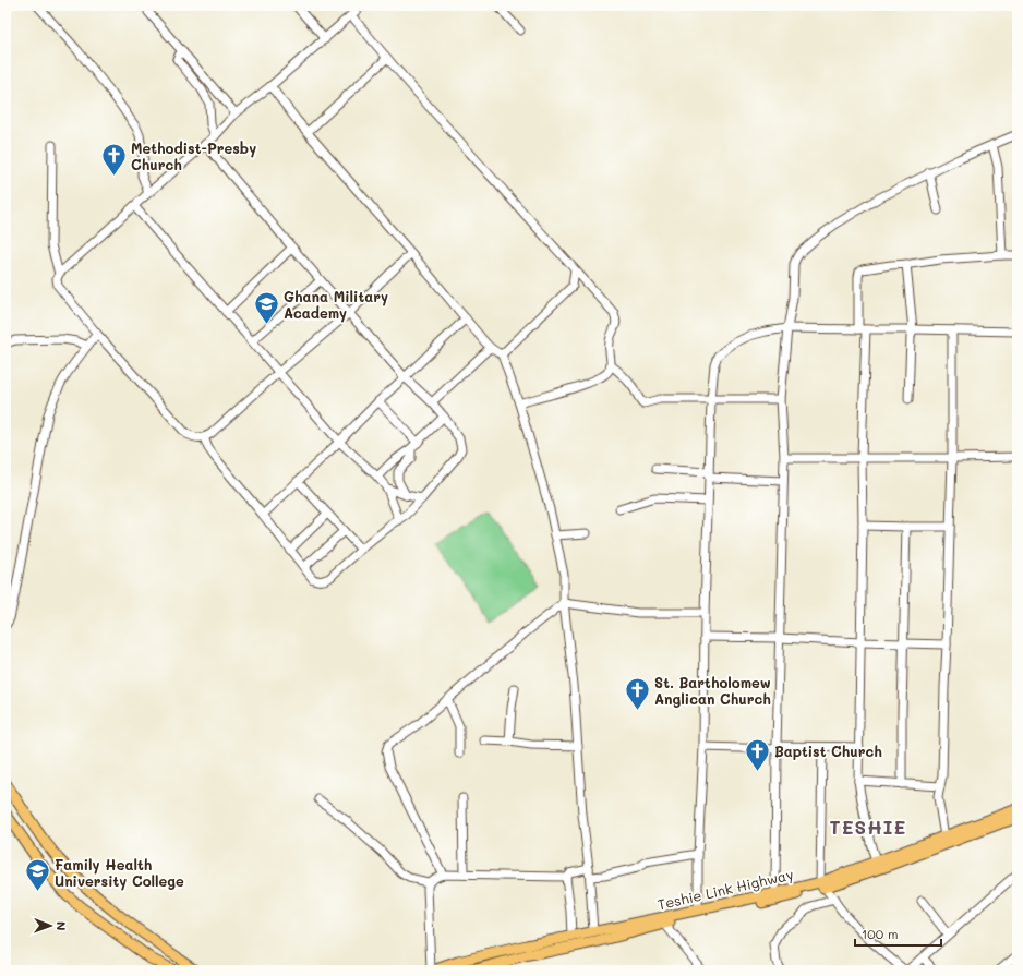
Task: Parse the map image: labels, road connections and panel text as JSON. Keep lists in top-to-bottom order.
{
  "streets": {
    "main road": ["Teshie Link Highway"]
  },
  "districts": ["TESHIE"],
  "places": {
    "church": ["Methodist-Presby Church", "St. Bartholomew Anglican Church", "Baptist Church"],
    "school or university": ["Ghana Military Academy", "Family Health University College"]
  },
  "scale_bar": "100 m",
  "north": "right"
}
